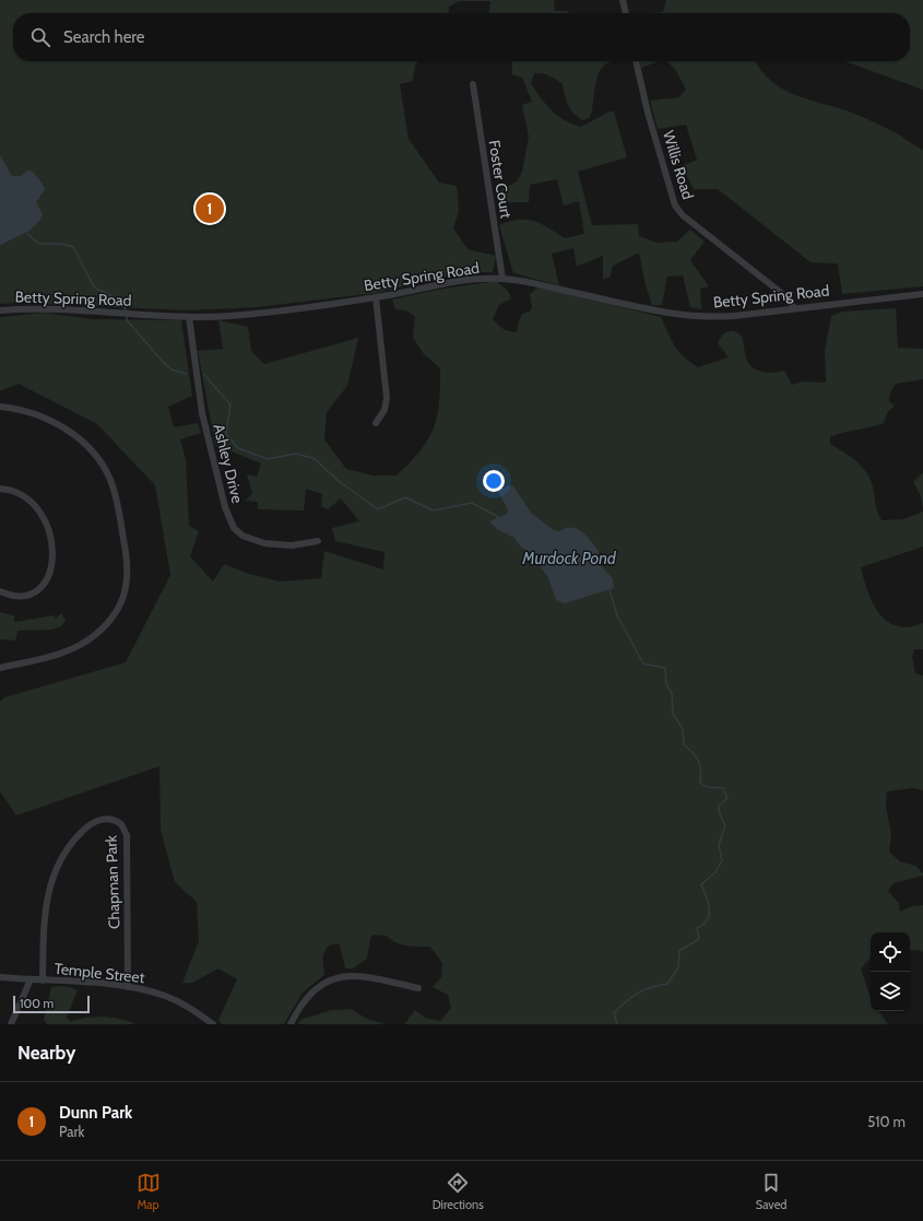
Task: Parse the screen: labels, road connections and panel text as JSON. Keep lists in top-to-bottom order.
{
  "streets": {
    "street": [
      "Willis Road",
      "Foster Court",
      "Betty Spring Road",
      "Ashley Drive",
      "Chapman Park",
      "Temple Street"
    ]
  },
  "crossings": [
    ["Willis Road", "Betty Spring Road"],
    ["Foster Court", "Betty Spring Road"],
    ["Betty Spring Road", "Ashley Drive"],
    ["Chapman Park", "Temple Street"]
  ],
  "water": ["Murdock Pond"],
  "scale_bar": "100 m",
  "page": {
    "search": "Search here",
    "pins": "1",
    "scale": "100 m",
    "heading": "Nearby",
    "list": [
      {
        "mark": "1",
        "name": "Dunn Park",
        "note": "Park",
        "value": "510 m"
      }
    ],
    "nav": ["Map", "Directions", "Saved"]
  }
}
